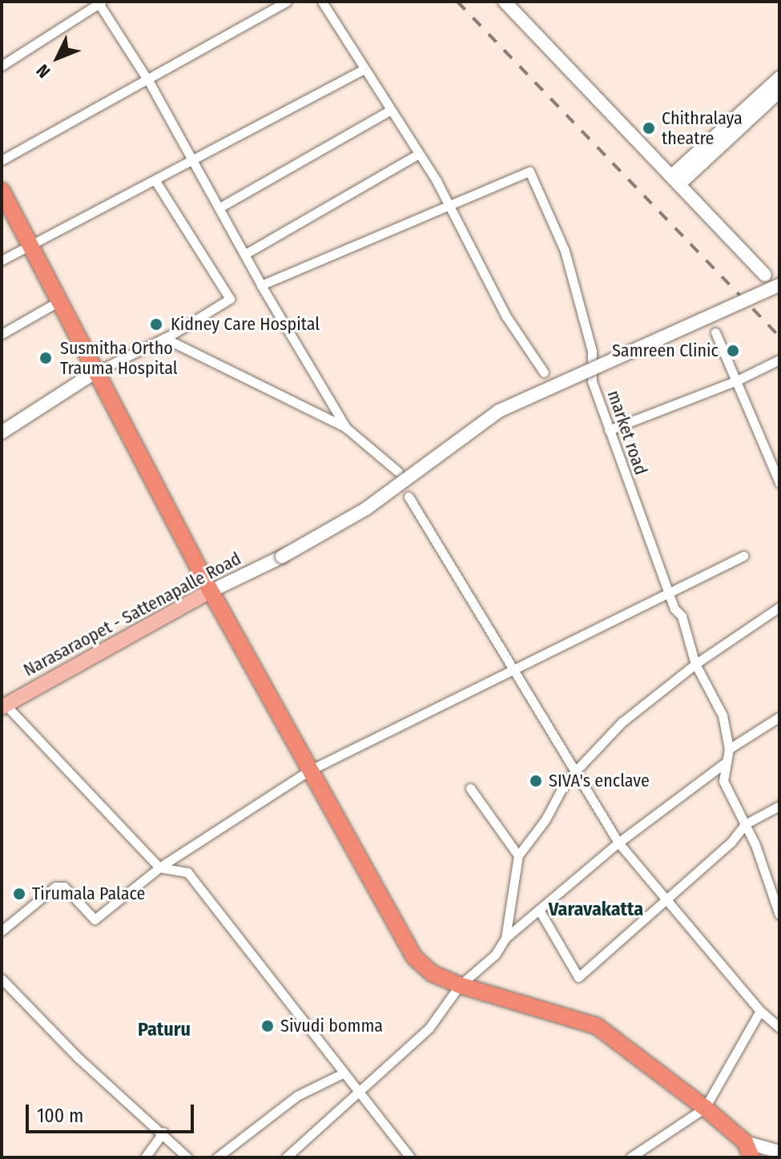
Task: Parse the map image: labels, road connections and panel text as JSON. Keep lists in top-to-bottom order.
{
  "streets": {
    "main road": ["Narasaraopet - Sattenapalle Road"],
    "street": ["market road"]
  },
  "districts": ["Varavakatta", "Paturu"],
  "places": [
    "Chithralaya theatre",
    "Kidney Care Hospital",
    "Samreen Clinic",
    "Susmitha Ortho Trauma Hospital",
    "SIVA's enclave",
    "Tirumala Palace",
    "Sivudi bomma"
  ],
  "scale_bar": "100 m",
  "north": "bottom left"
}
